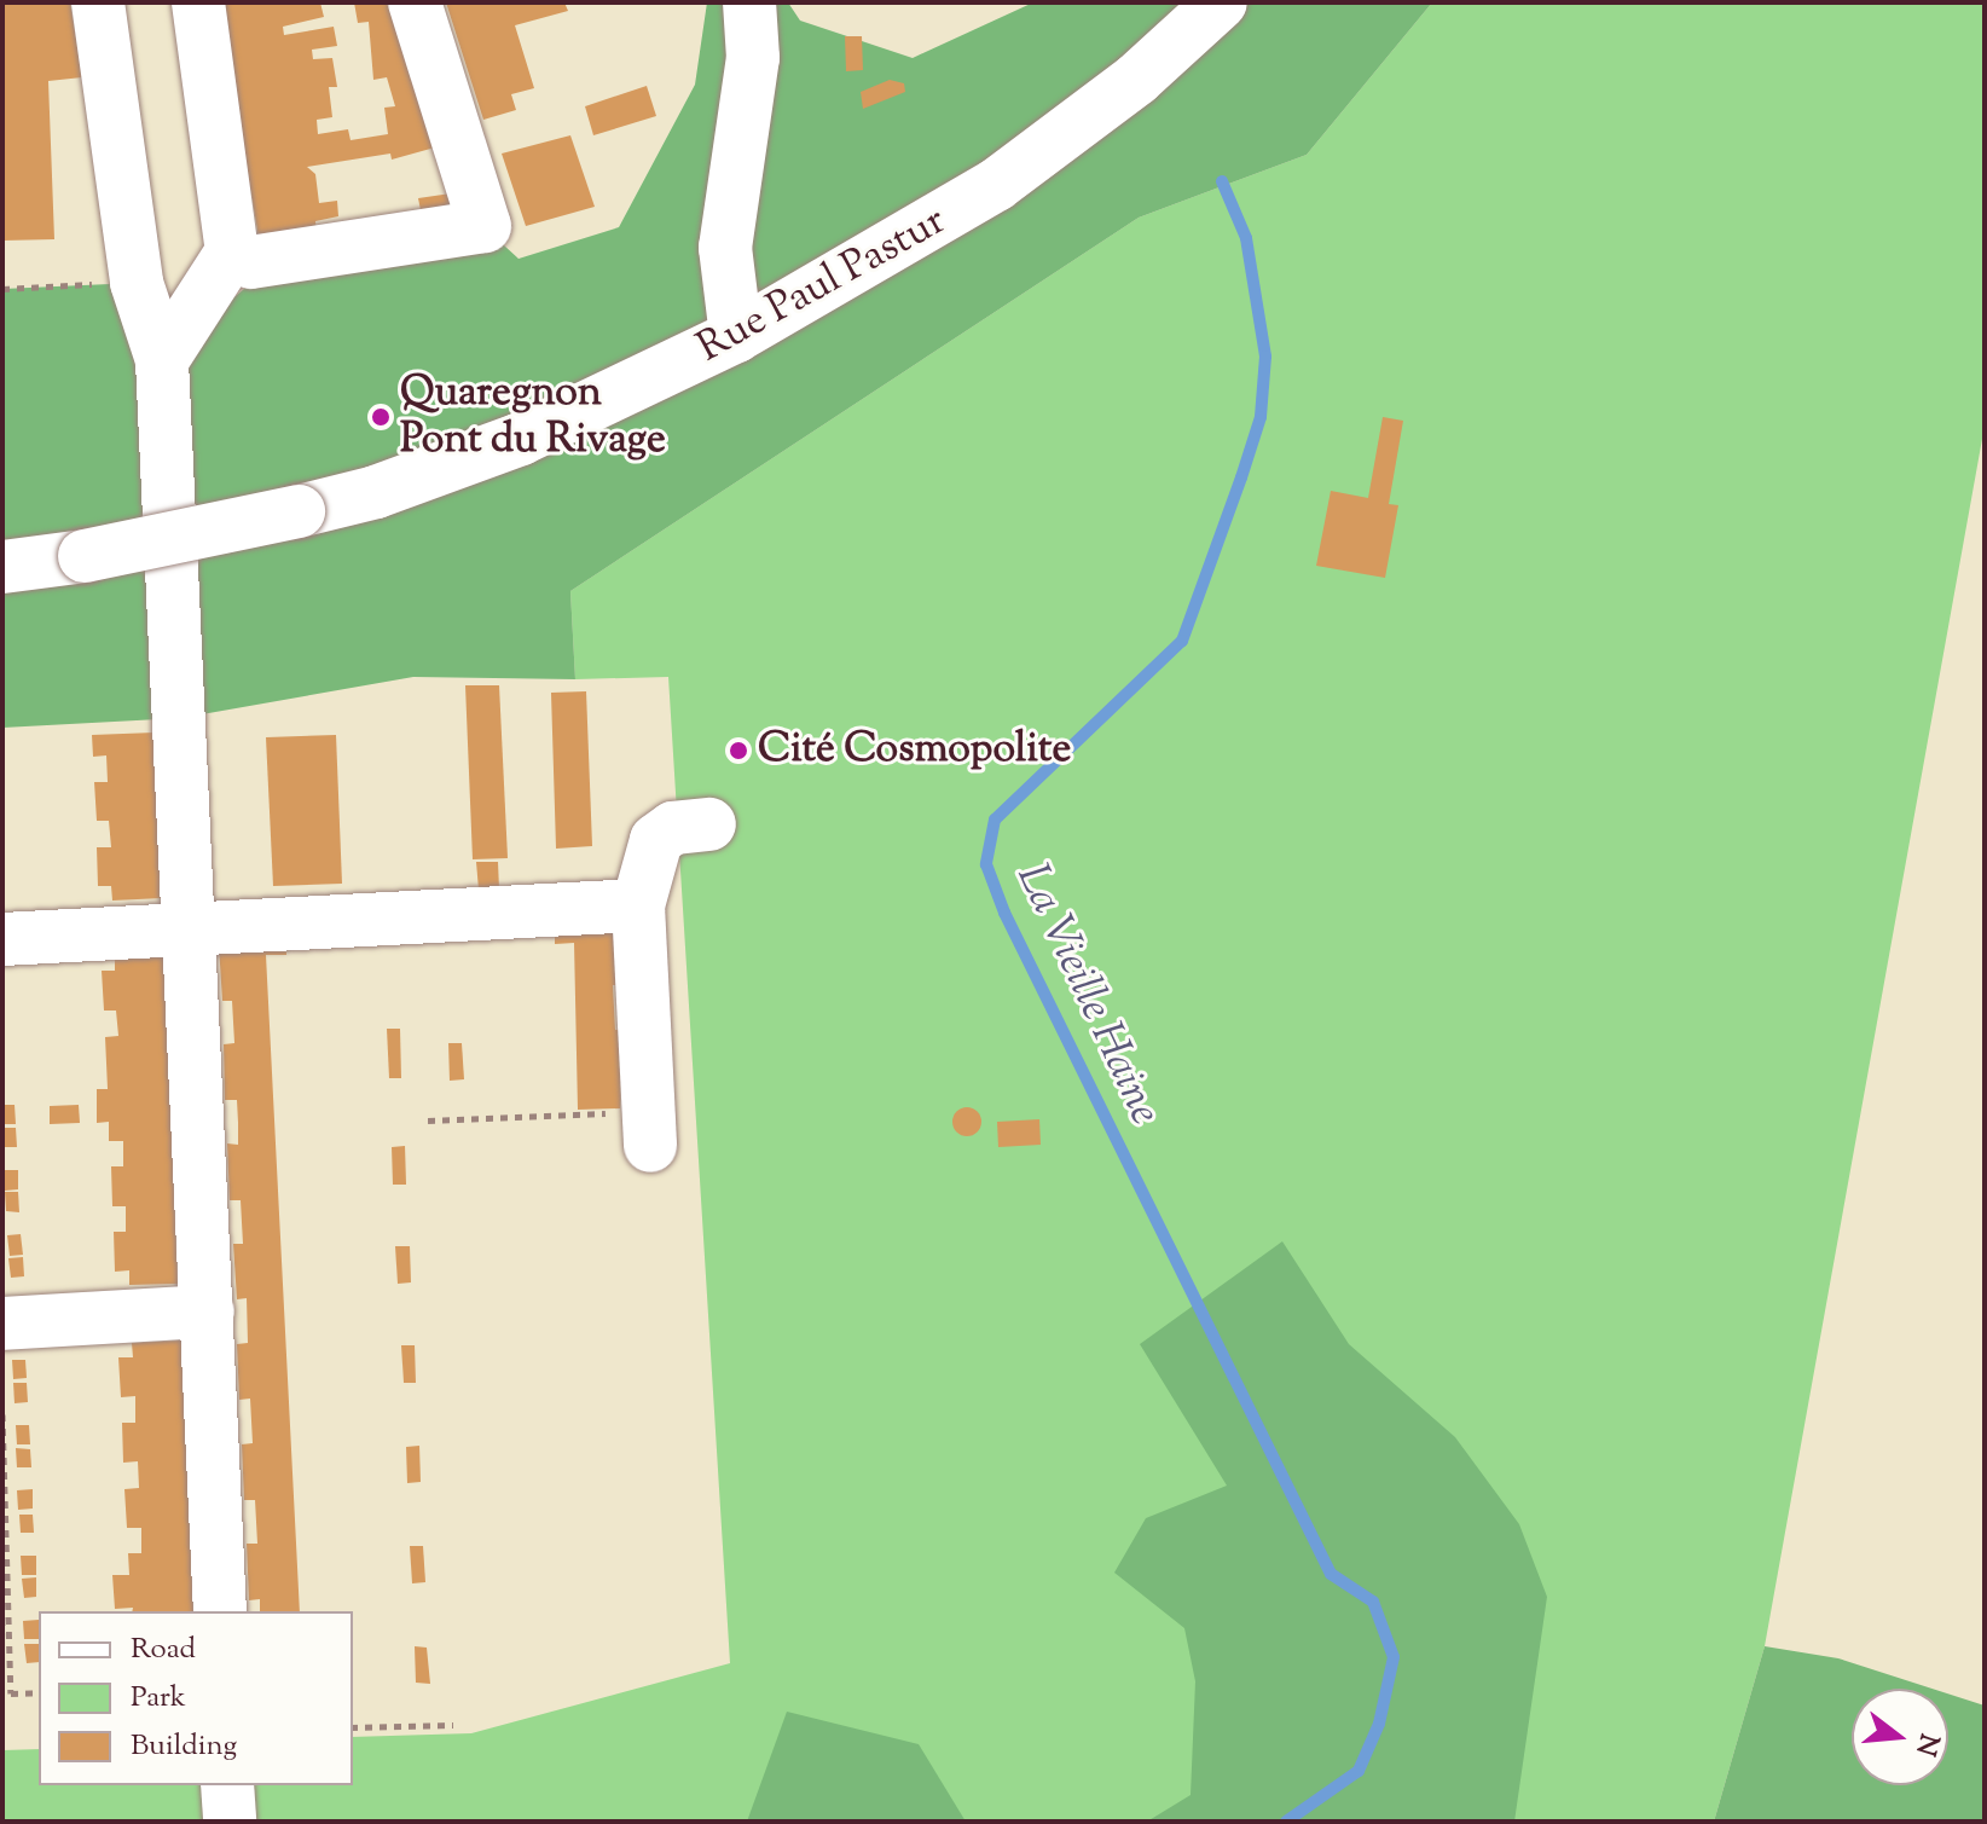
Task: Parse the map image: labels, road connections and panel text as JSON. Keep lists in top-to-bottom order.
{
  "streets": {
    "street": ["Rue Paul Pastur"]
  },
  "water": ["La Vieille Haine"],
  "places": ["Quaregnon Pont du Rivage", "Cité Cosmopolite"],
  "legend": ["Road", "Park", "Building"],
  "north": "right"
}
